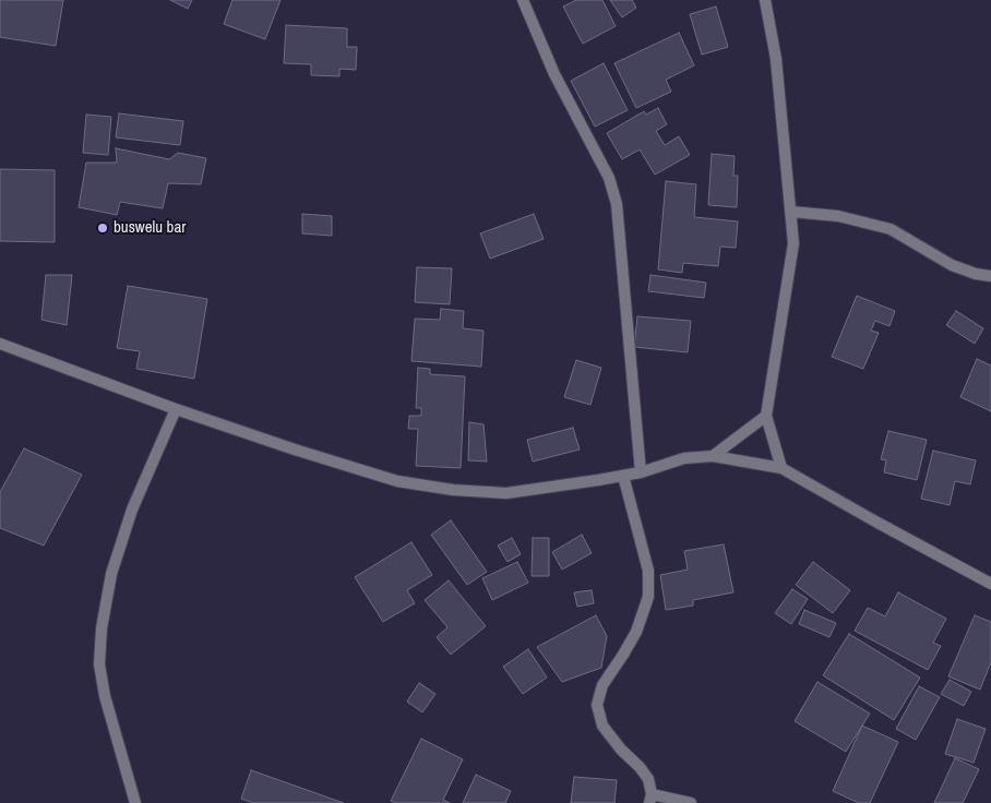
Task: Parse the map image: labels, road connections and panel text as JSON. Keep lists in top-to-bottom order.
{
  "places": ["buswelu bar"]
}
